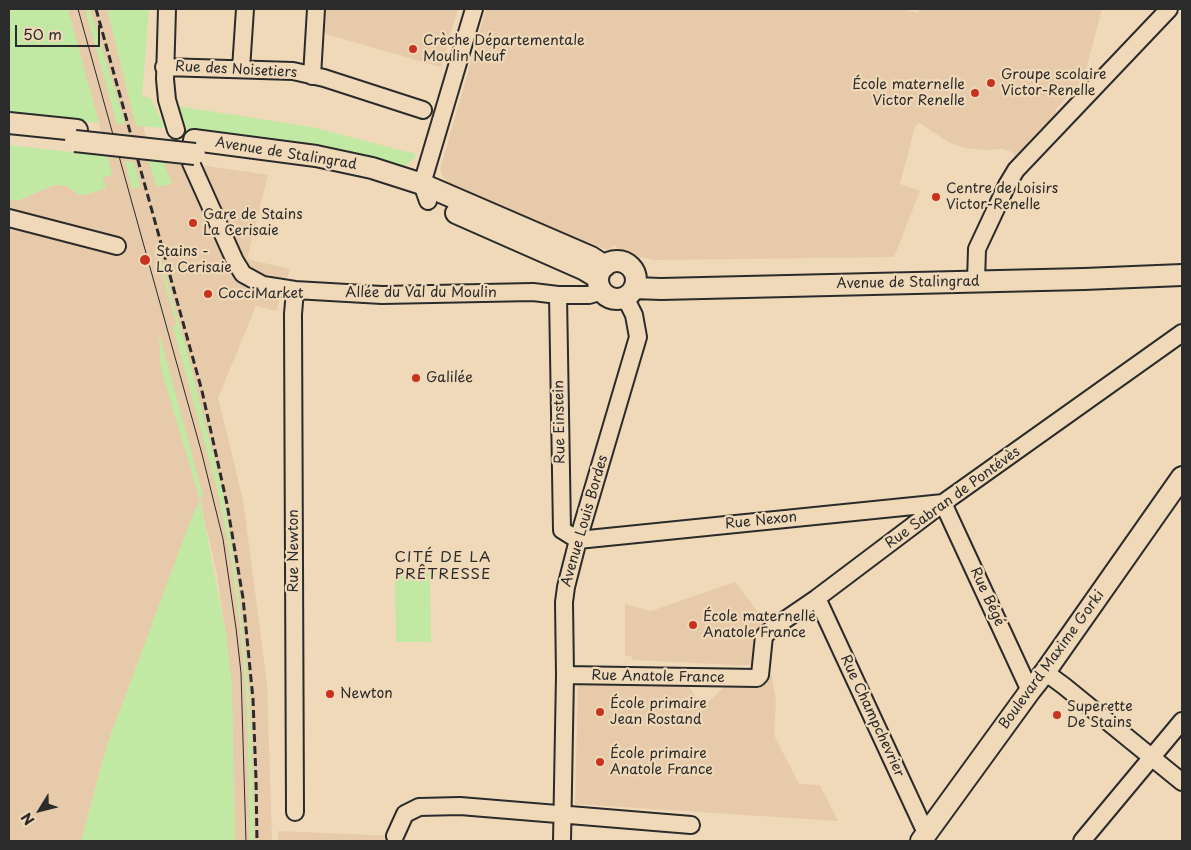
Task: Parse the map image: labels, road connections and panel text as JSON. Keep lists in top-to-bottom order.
{
  "streets": {
    "main road": ["Avenue de Stalingrad", "Boulevard Maxime Gorki"],
    "street": [
      "Rue des Noisetiers",
      "Allée du Val du Moulin",
      "Rue Einstein",
      "Rue Sabran de Pontévès",
      "Avenue Louis Bordes",
      "Rue Nexon",
      "Rue Newton",
      "Rue Bégé",
      "Rue Anatole France",
      "Rue Champchevrier"
    ]
  },
  "crossings": [
    ["Avenue de Stalingrad", "Allée du Val du Moulin"],
    ["Avenue de Stalingrad", "Avenue Louis Bordes"],
    ["Allée du Val du Moulin", "Rue Einstein"],
    ["Allée du Val du Moulin", "Avenue Louis Bordes"],
    ["Allée du Val du Moulin", "Rue Newton"],
    ["Rue Einstein", "Avenue Louis Bordes"],
    ["Rue Einstein", "Rue Nexon"],
    ["Rue Sabran de Pontévès", "Rue Nexon"],
    ["Rue Sabran de Pontévès", "Rue Bégé"],
    ["Rue Sabran de Pontévès", "Rue Anatole France"],
    ["Rue Sabran de Pontévès", "Rue Champchevrier"],
    ["Avenue Louis Bordes", "Rue Nexon"],
    ["Avenue Louis Bordes", "Rue Anatole France"],
    ["Rue Nexon", "Rue Bégé"],
    ["Rue Bégé", "Boulevard Maxime Gorki"],
    ["Boulevard Maxime Gorki", "Rue Champchevrier"]
  ],
  "districts": ["CITÉ DE LA PRÊTRESSE"],
  "places": [
    "Crèche Départementale Moulin Neuf",
    "Groupe scolaire Victor-Renelle",
    "École maternelle Victor Renelle",
    "Centre de Loisirs Victor-Renelle",
    "Gare de Stains La Cerisaie",
    "Stains - La Cerisaie",
    "CocciMarket",
    "Galilée",
    "École maternelle Anatole France",
    "Newton",
    "École primaire Jean Rostand",
    "Superette De Stains",
    "École primaire Anatole France"
  ],
  "scale_bar": "50 m",
  "north": "bottom left"
}
